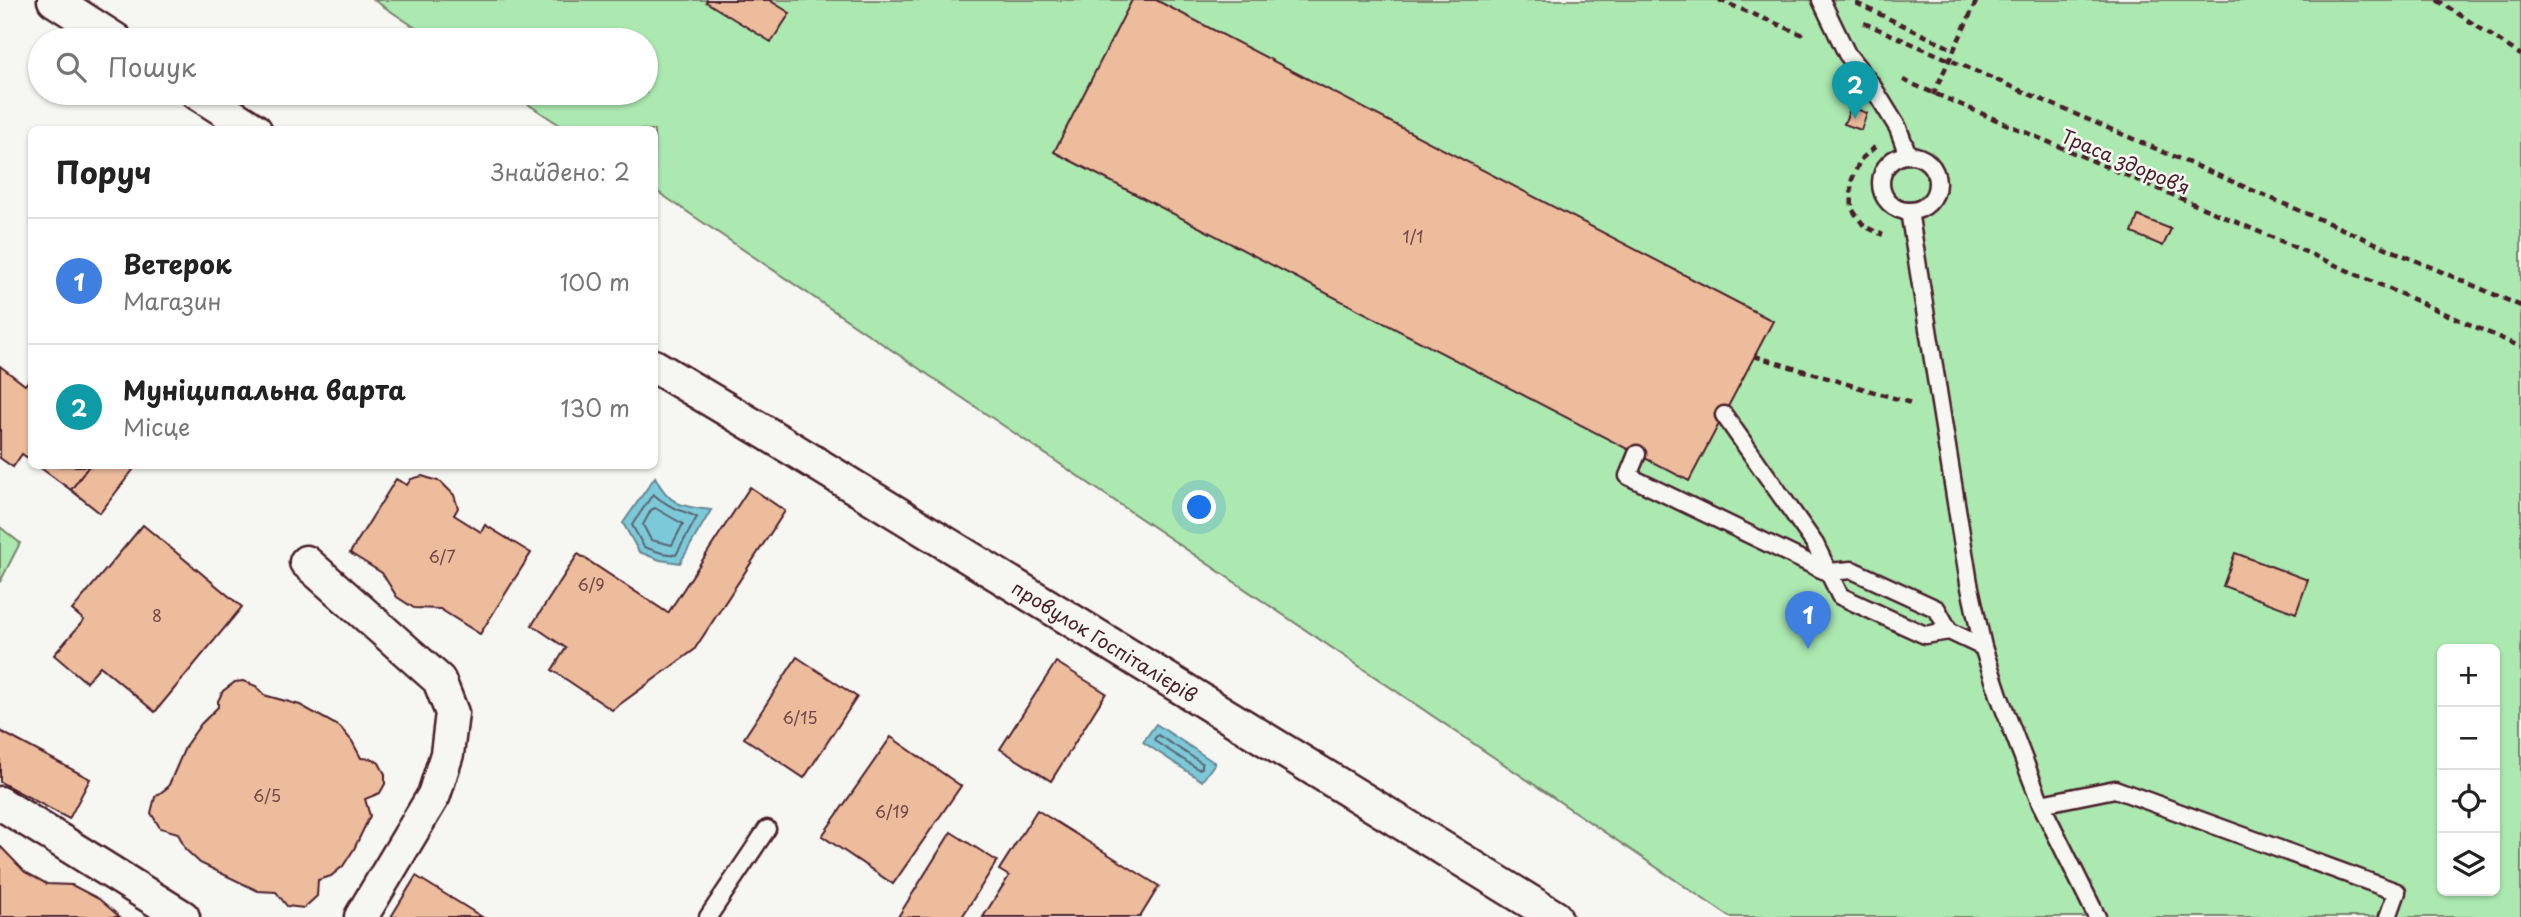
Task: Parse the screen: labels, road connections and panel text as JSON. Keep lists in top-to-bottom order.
{
  "streets": {
    "street": ["провулок Госпіталієрів"],
    "path": ["Траса здоров’я"]
  },
  "house_numbers": [
    "1/1",
    "6/7",
    "6/9",
    "8",
    "6/15",
    "6/5",
    "6/19"
  ],
  "page": {
    "search": "Пошук",
    "pins": ["2", "1"],
    "heading": ["Поруч", "Знайдено: 2"],
    "list": [
      {
        "mark": "1",
        "name": "Ветерок",
        "note": "Магазин",
        "value": "100 m"
      },
      {
        "mark": "2",
        "name": "Муніципальна варта",
        "note": "Місце",
        "value": "130 m"
      }
    ],
    "map_buttons": ["+", "−"]
  }
}
